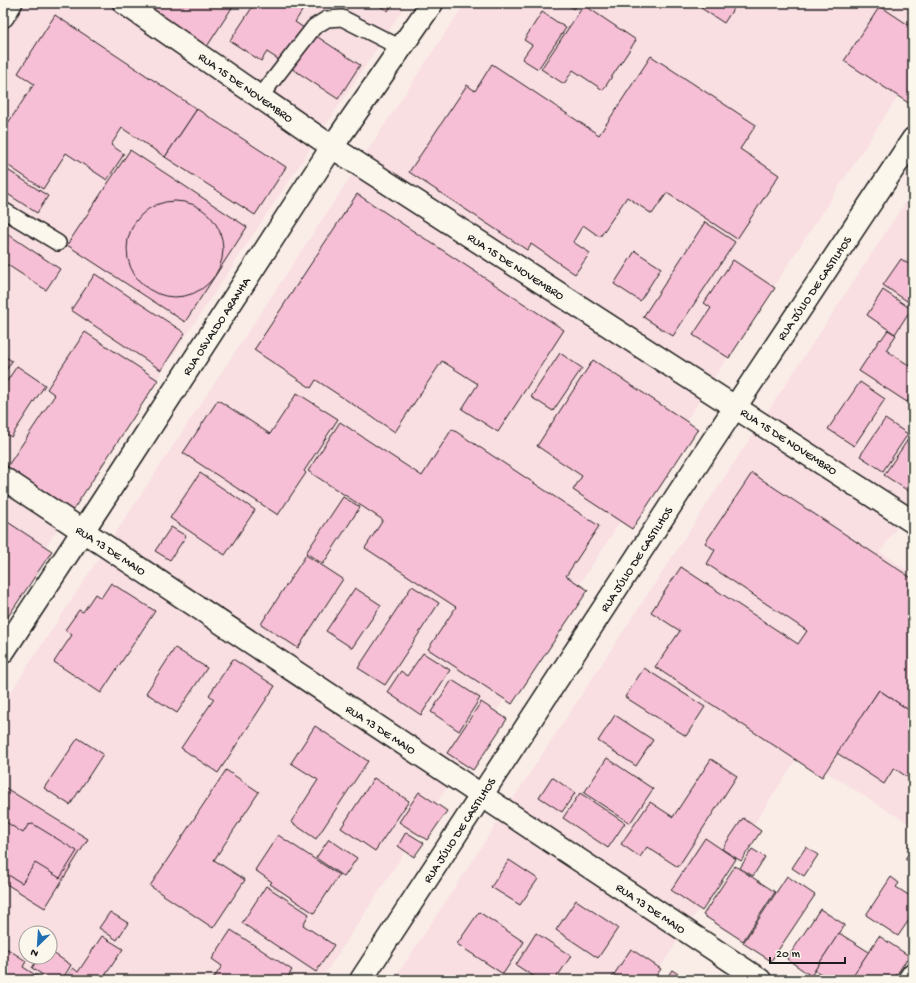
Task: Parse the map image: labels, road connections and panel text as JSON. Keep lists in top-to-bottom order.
{
  "streets": {
    "street": [
      "RUA 15 DE NOVEMBRO",
      "RUA JÚLIO DE CASTILHOS",
      "RUA OSVALDO ARANHA",
      "RUA 13 DE MAIO"
    ]
  },
  "crossings": [
    ["RUA 15 DE NOVEMBRO", "RUA JÚLIO DE CASTILHOS"],
    ["RUA 15 DE NOVEMBRO", "RUA OSVALDO ARANHA"],
    ["RUA JÚLIO DE CASTILHOS", "RUA 13 DE MAIO"],
    ["RUA OSVALDO ARANHA", "RUA 13 DE MAIO"]
  ],
  "scale_bar": "20 m",
  "north": "bottom left"
}
